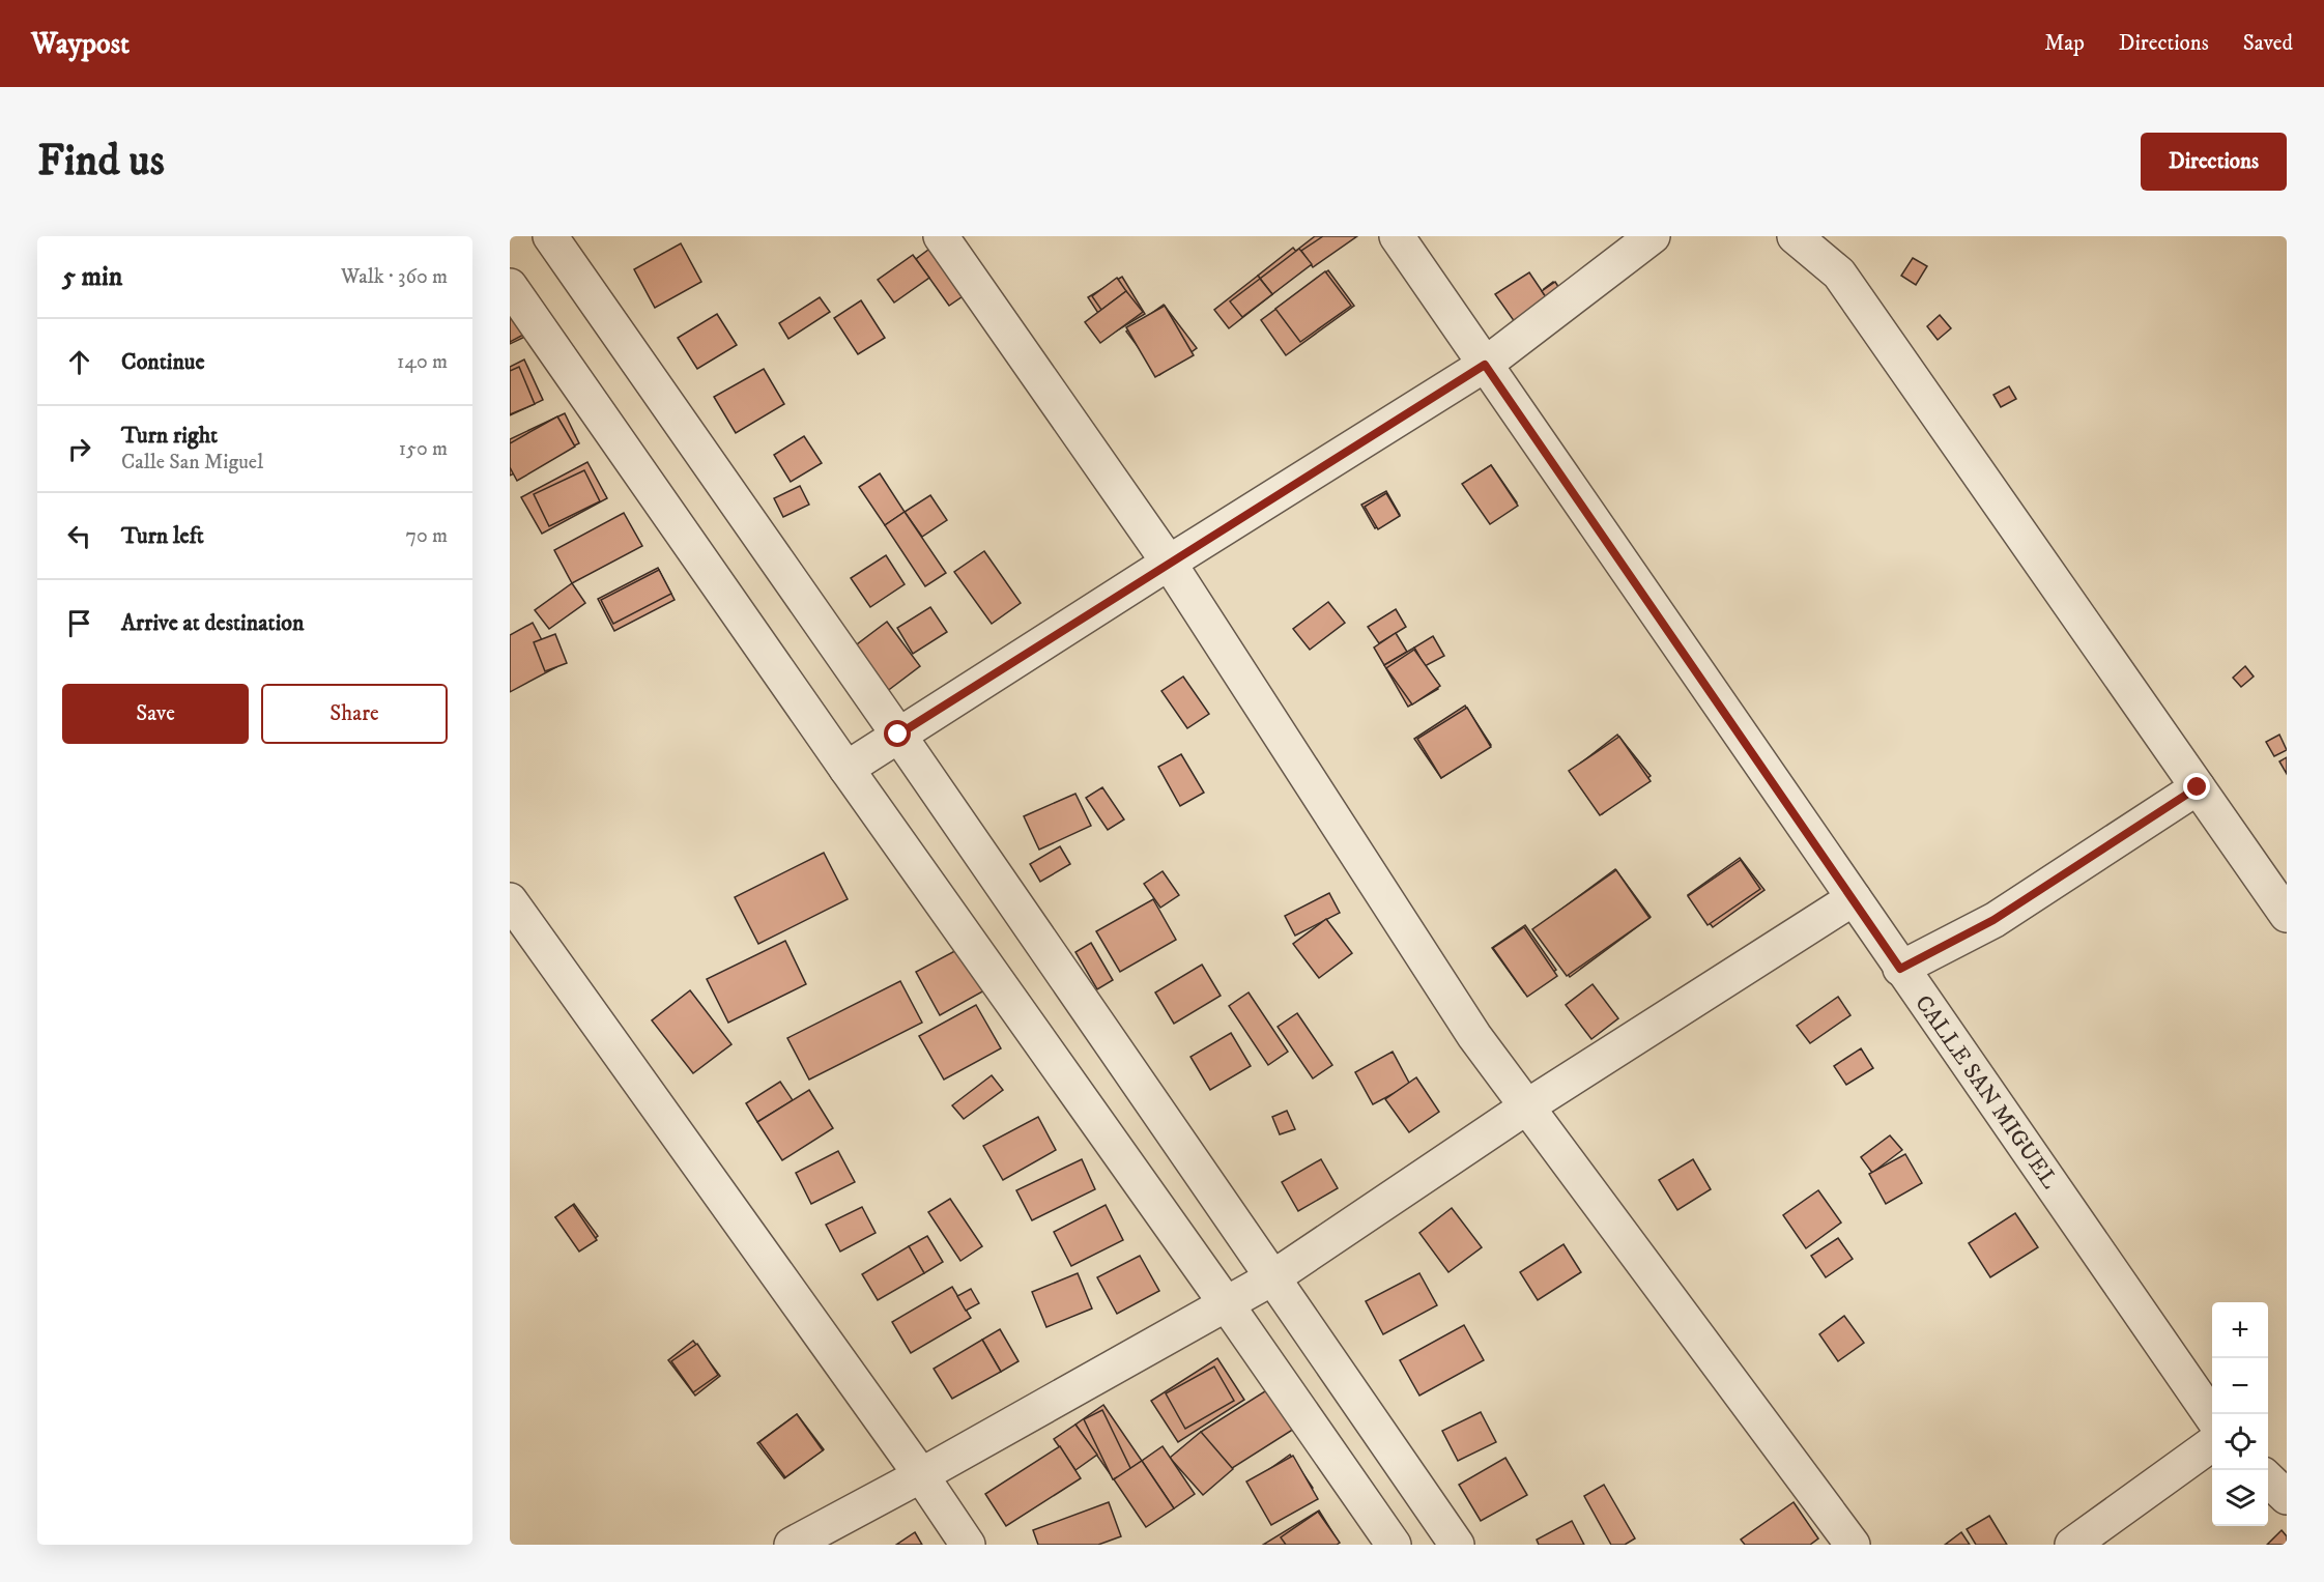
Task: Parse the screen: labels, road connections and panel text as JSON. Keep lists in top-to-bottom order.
{
  "streets": {
    "street": ["CALLE SAN MIGUEL"]
  },
  "page": {
    "header": "Waypost",
    "nav": ["Map", "Directions", "Saved"],
    "buttons": [
      "Directions",
      ["Save", "Share"]
    ],
    "title": "Find us",
    "heading": ["5 min", "Walk · 360 m"],
    "list": [
      ["Continue", "140 m"],
      ["Turn right", "Calle San Miguel", "150 m"],
      ["Turn left", "70 m"],
      "Arrive at destination"
    ],
    "map_buttons": ["+", "−"]
  }
}
